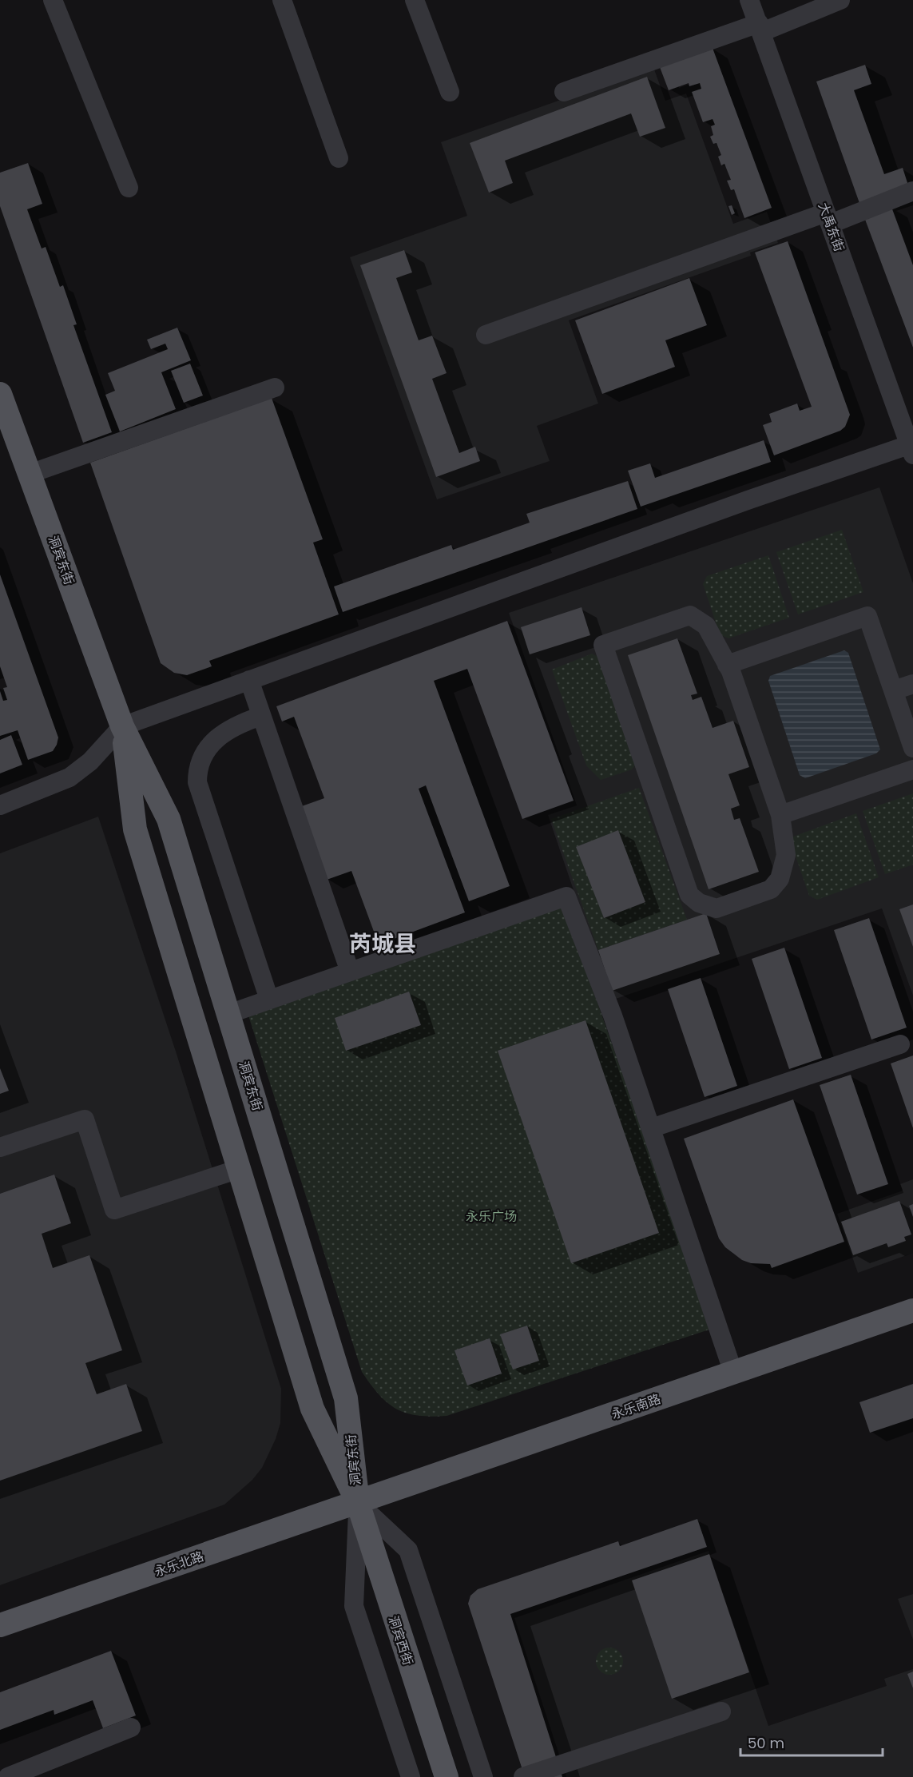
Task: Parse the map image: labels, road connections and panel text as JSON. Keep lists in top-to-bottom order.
{
  "streets": {
    "main road": [
      "洞宾东街",
      "永乐南路",
      "永乐北路",
      "洞宾西街"
    ],
    "street": ["大禹东街"]
  },
  "crossings": [
    ["洞宾东街", "永乐南路"],
    ["洞宾东街", "永乐北路"],
    ["洞宾东街", "洞宾西街"],
    ["永乐南路", "永乐北路"],
    ["永乐南路", "洞宾西街"],
    ["永乐北路", "洞宾西街"]
  ],
  "districts": ["芮城县"],
  "parks": ["永乐广场"],
  "scale_bar": "50 m"
}
